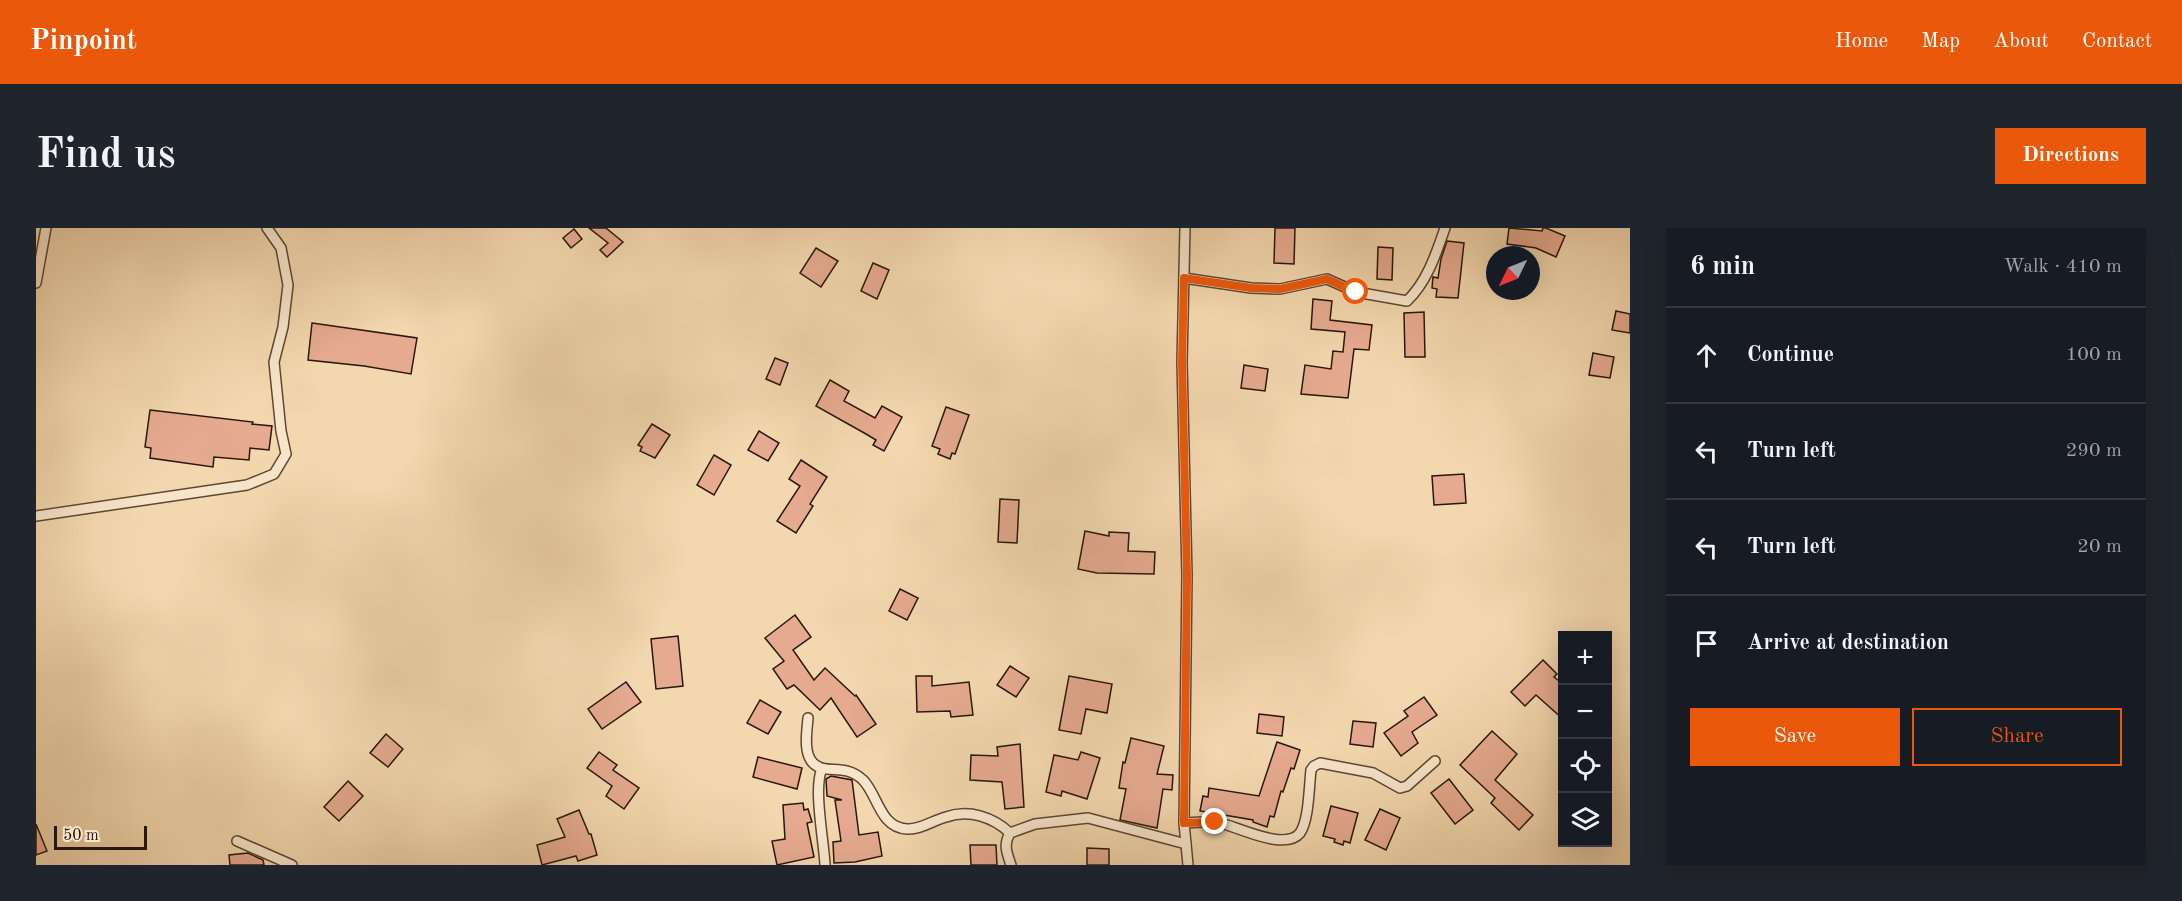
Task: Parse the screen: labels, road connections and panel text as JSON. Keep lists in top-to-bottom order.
{
  "scale_bar": "50 m",
  "north": "bottom left",
  "page": {
    "header": "Pinpoint",
    "nav": [
      "Home",
      "Map",
      "About",
      "Contact"
    ],
    "buttons": [
      "Directions",
      ["Save", "Share"]
    ],
    "title": "Find us",
    "heading": ["6 min", "Walk · 410 m"],
    "list": [
      ["Continue", "100 m"],
      ["Turn left", "290 m"],
      ["Turn left", "20 m"],
      "Arrive at destination"
    ],
    "map_buttons": ["+", "−"],
    "scale": "50 m"
  }
}
